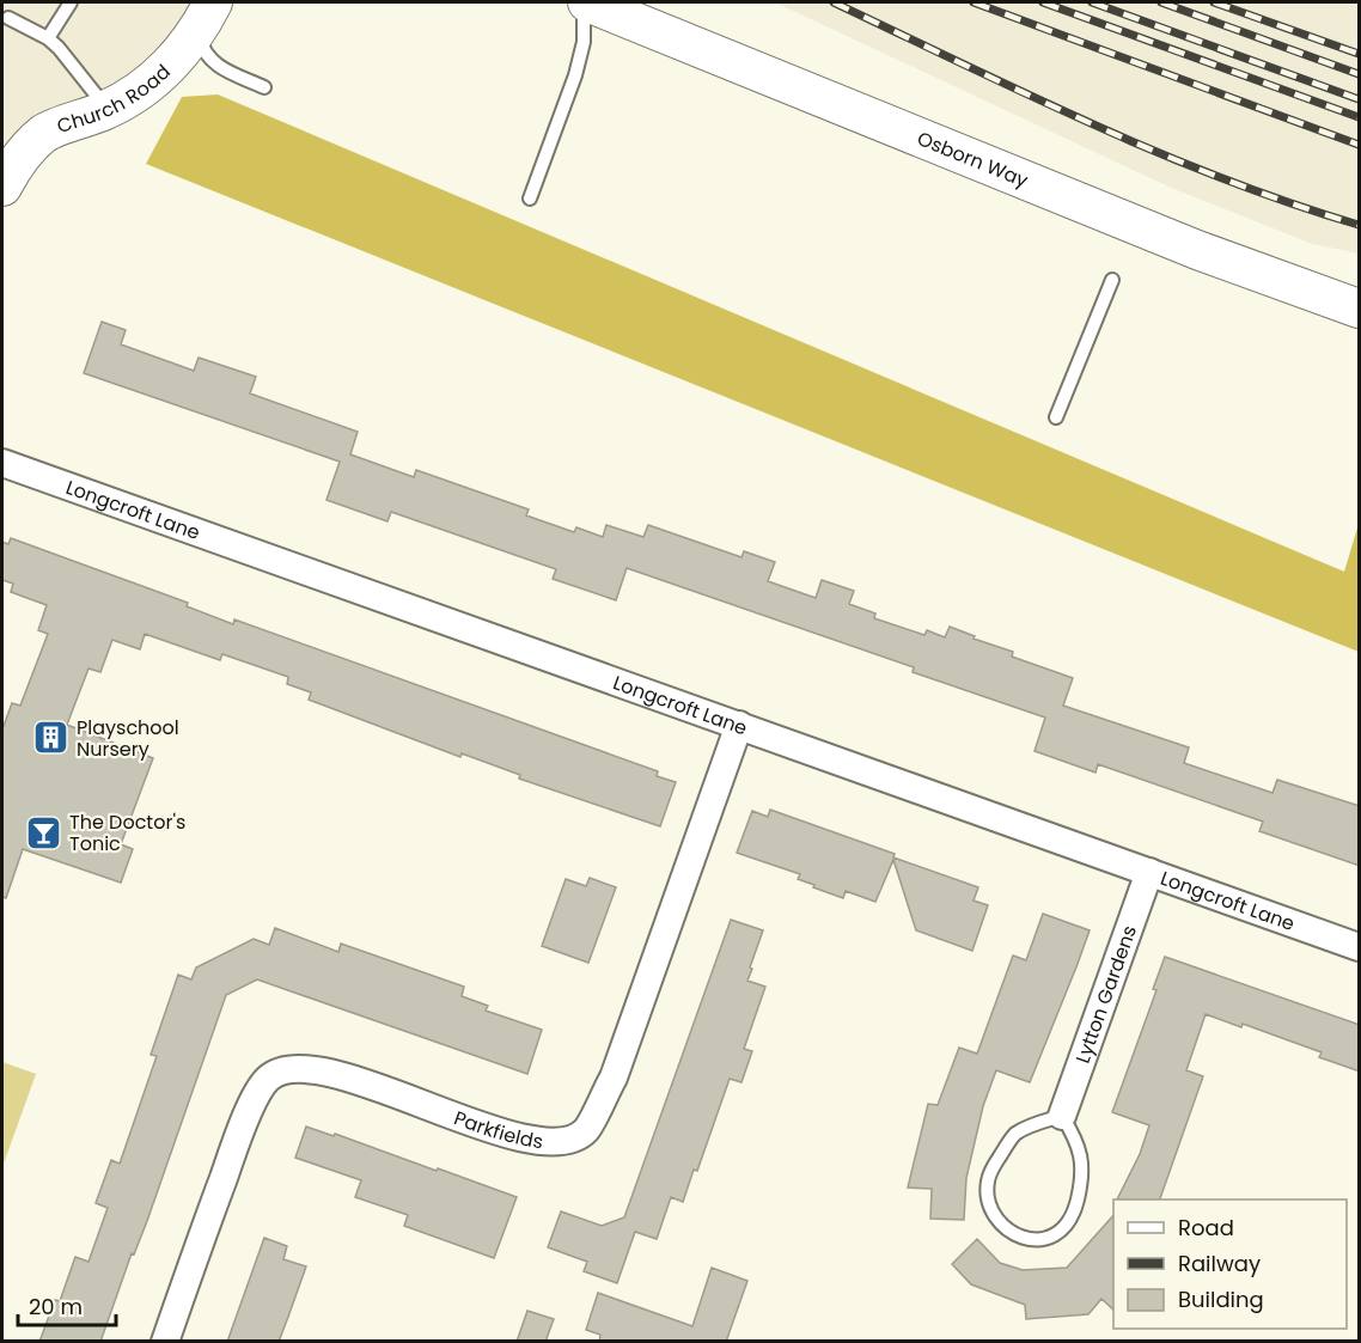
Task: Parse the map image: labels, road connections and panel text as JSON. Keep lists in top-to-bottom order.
{
  "streets": {
    "street": [
      "Church Road",
      "Osborn Way",
      "Longcroft Lane",
      "Lytton Gardens",
      "Parkfields"
    ]
  },
  "crossings": [
    ["Longcroft Lane", "Lytton Gardens"],
    ["Longcroft Lane", "Parkfields"]
  ],
  "places": {
    "building": ["Playschool Nursery"],
    "bar": ["The Doctor's Tonic"]
  },
  "legend": ["Road", "Railway", "Building"],
  "scale_bar": "20 m"
}
